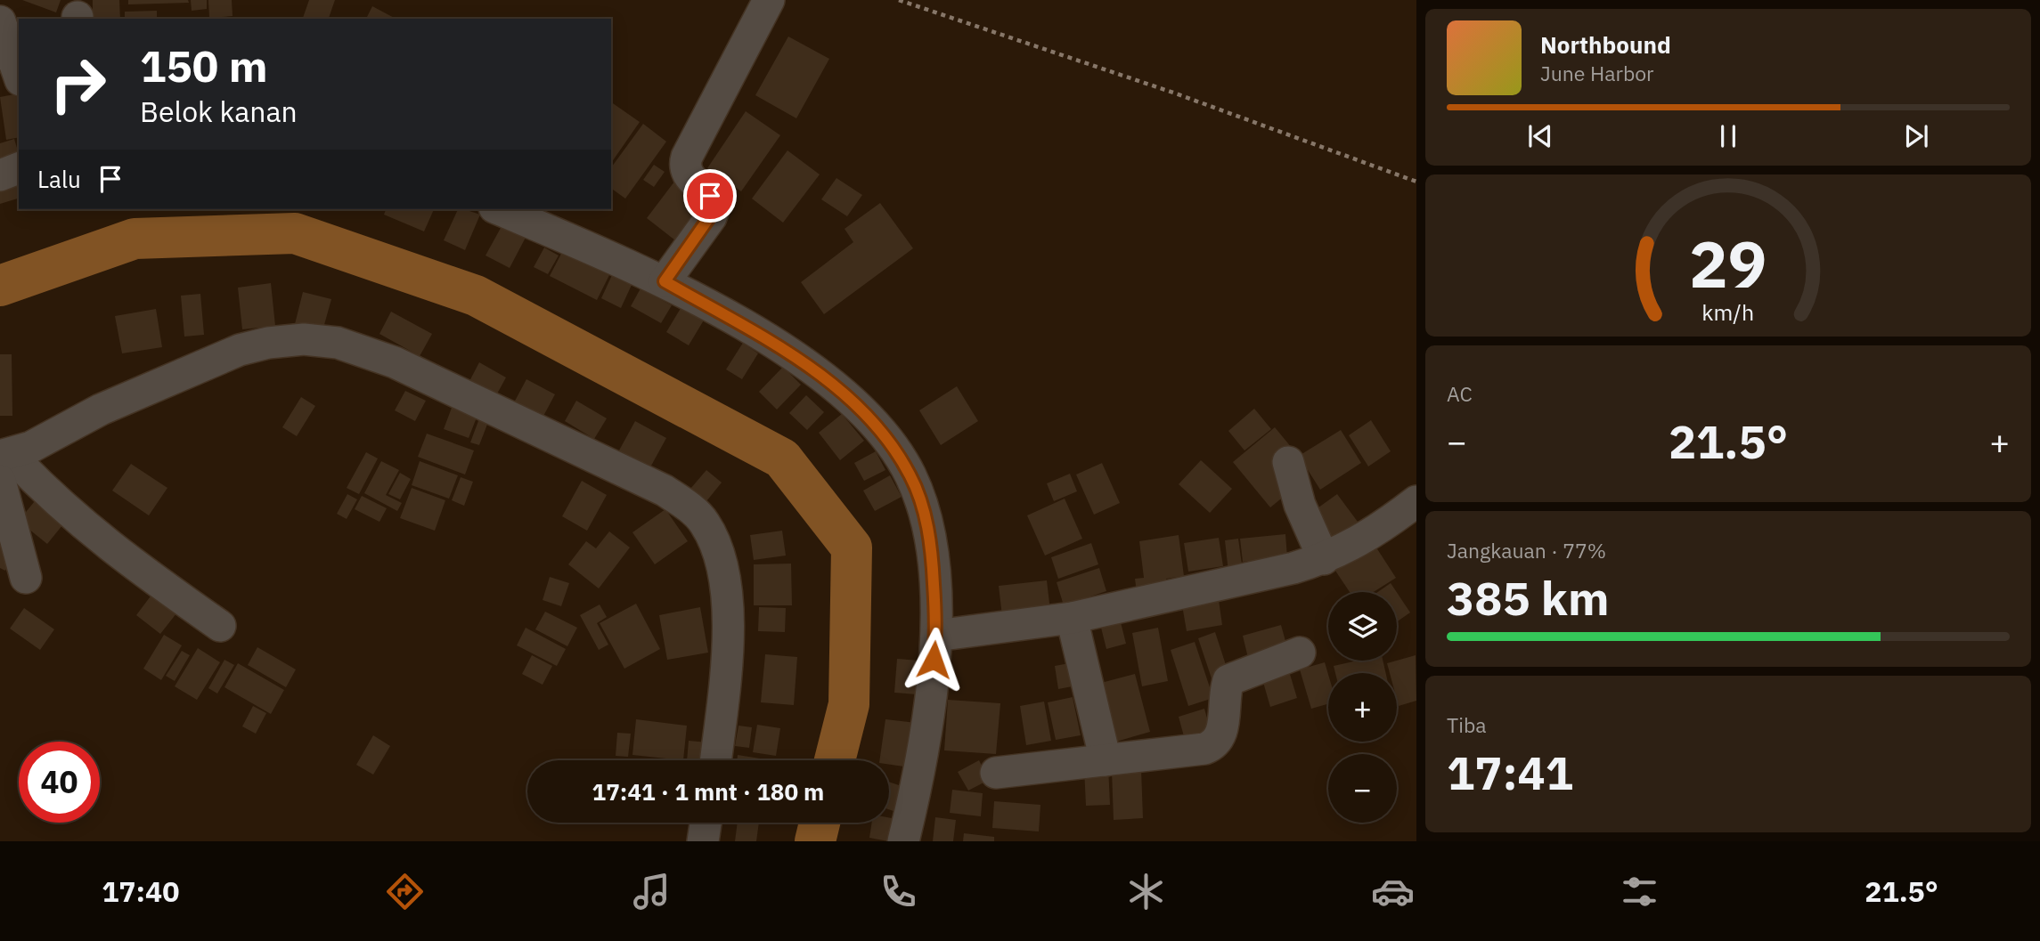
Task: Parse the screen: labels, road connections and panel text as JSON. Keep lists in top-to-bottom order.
{
  "page": {
    "turn": ["150 m", "Belok kanan"],
    "song": ["Northbound", "June Harbor"],
    "then": "Lalu",
    "tile": [
      "AC",
      ["Jangkauan · 77%", "385 km"],
      ["Tiba", "17:41"]
    ],
    "heat": ["−", "21.5°", "+"],
    "map_buttons": ["+", "−"],
    "limit": "40",
    "trip": "17:41 · 1 mnt · 180 m",
    "tabs": ["17:40", "21.5°"],
    "gauge": ["29", "km/h"]
  }
}
